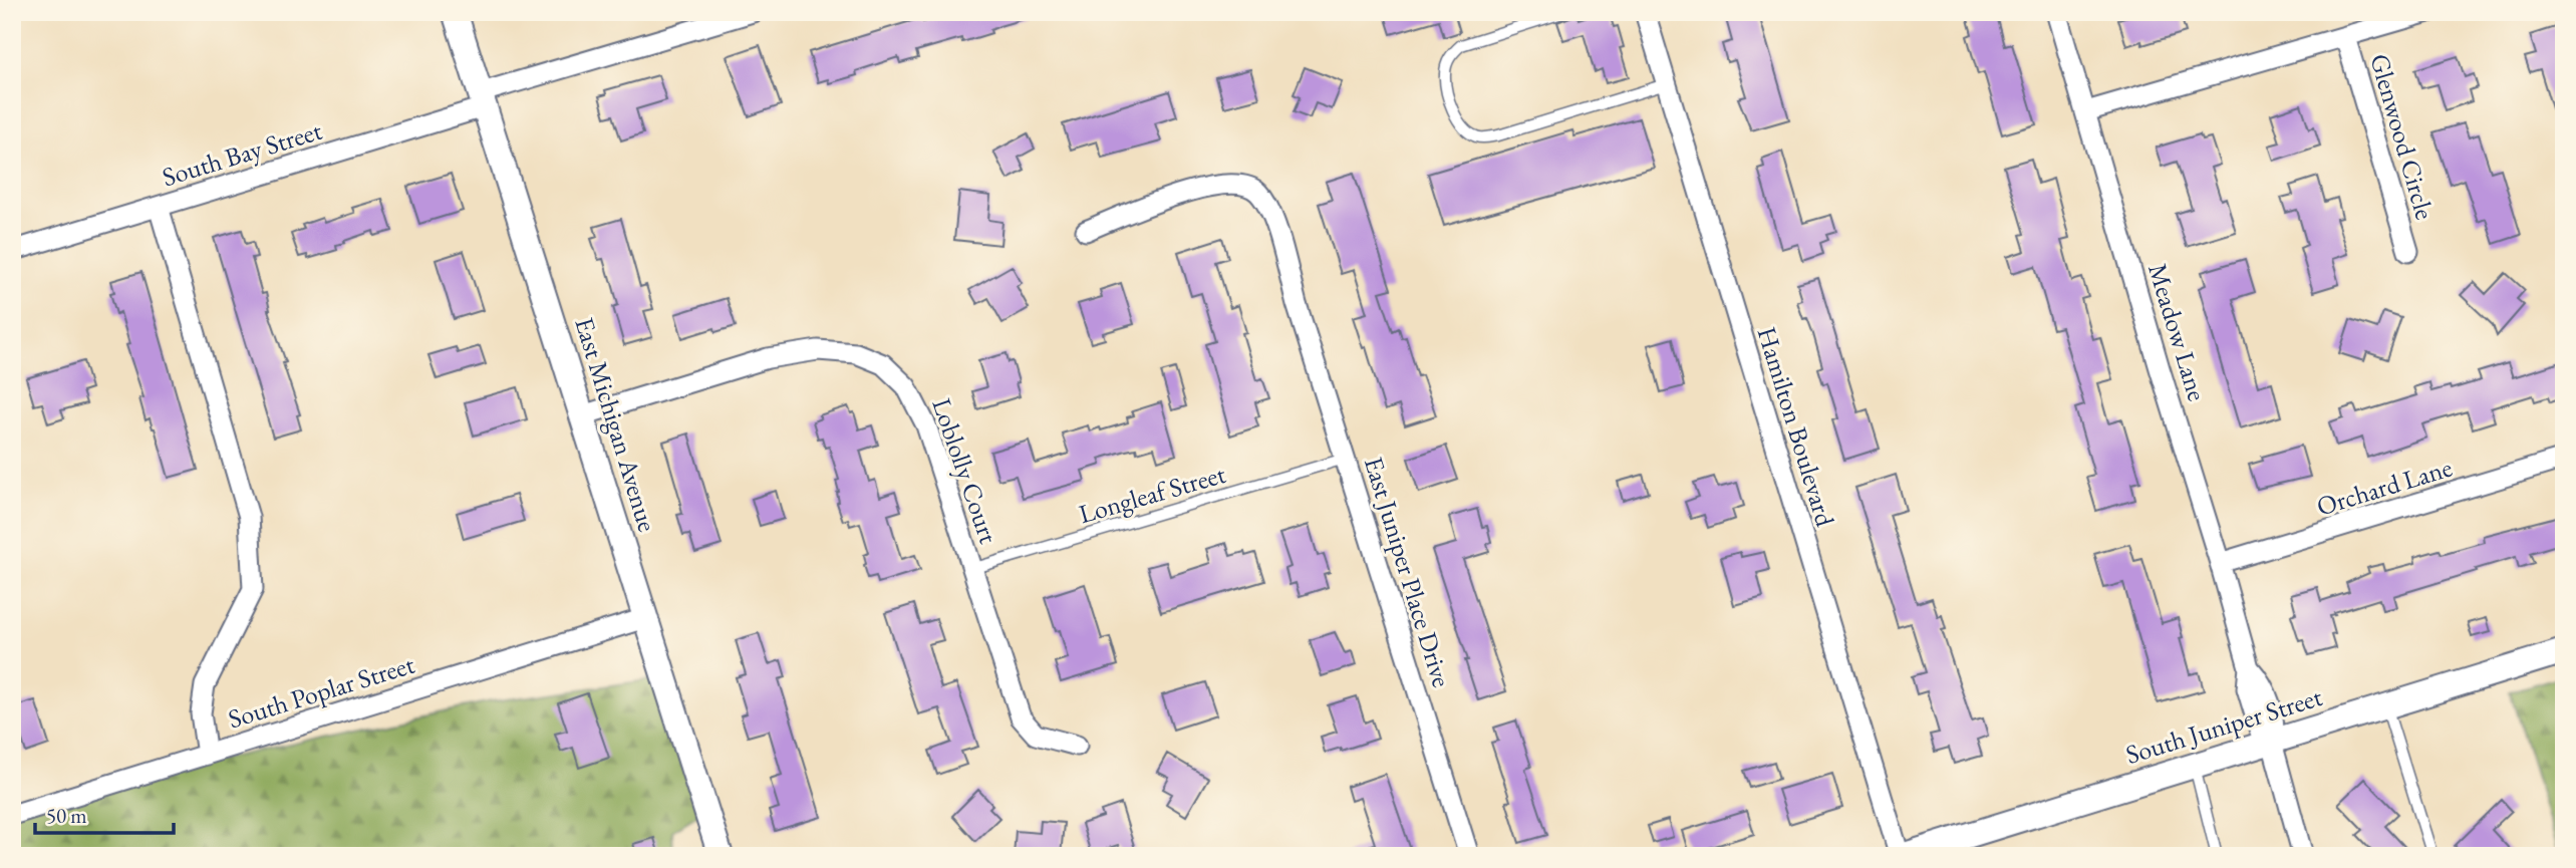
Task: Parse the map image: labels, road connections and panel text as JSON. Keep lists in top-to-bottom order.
{
  "streets": {
    "street": [
      "Glenwood Circle",
      "South Bay Street",
      "Meadow Lane",
      "East Michigan Avenue",
      "Hamilton Boulevard",
      "Loblolly Court",
      "Orchard Lane",
      "East Juniper Place Drive",
      "South Poplar Street",
      "South Juniper Street"
    ],
    "lane": ["Longleaf Street"]
  },
  "crossings": [
    ["South Bay Street", "East Michigan Avenue"],
    ["Meadow Lane", "Orchard Lane"],
    ["Meadow Lane", "South Juniper Street"],
    ["East Michigan Avenue", "Loblolly Court"],
    ["East Michigan Avenue", "South Poplar Street"],
    ["Hamilton Boulevard", "South Juniper Street"],
    ["Loblolly Court", "Longleaf Street"],
    ["Longleaf Street", "East Juniper Place Drive"]
  ],
  "scale_bar": "50 m"
}
